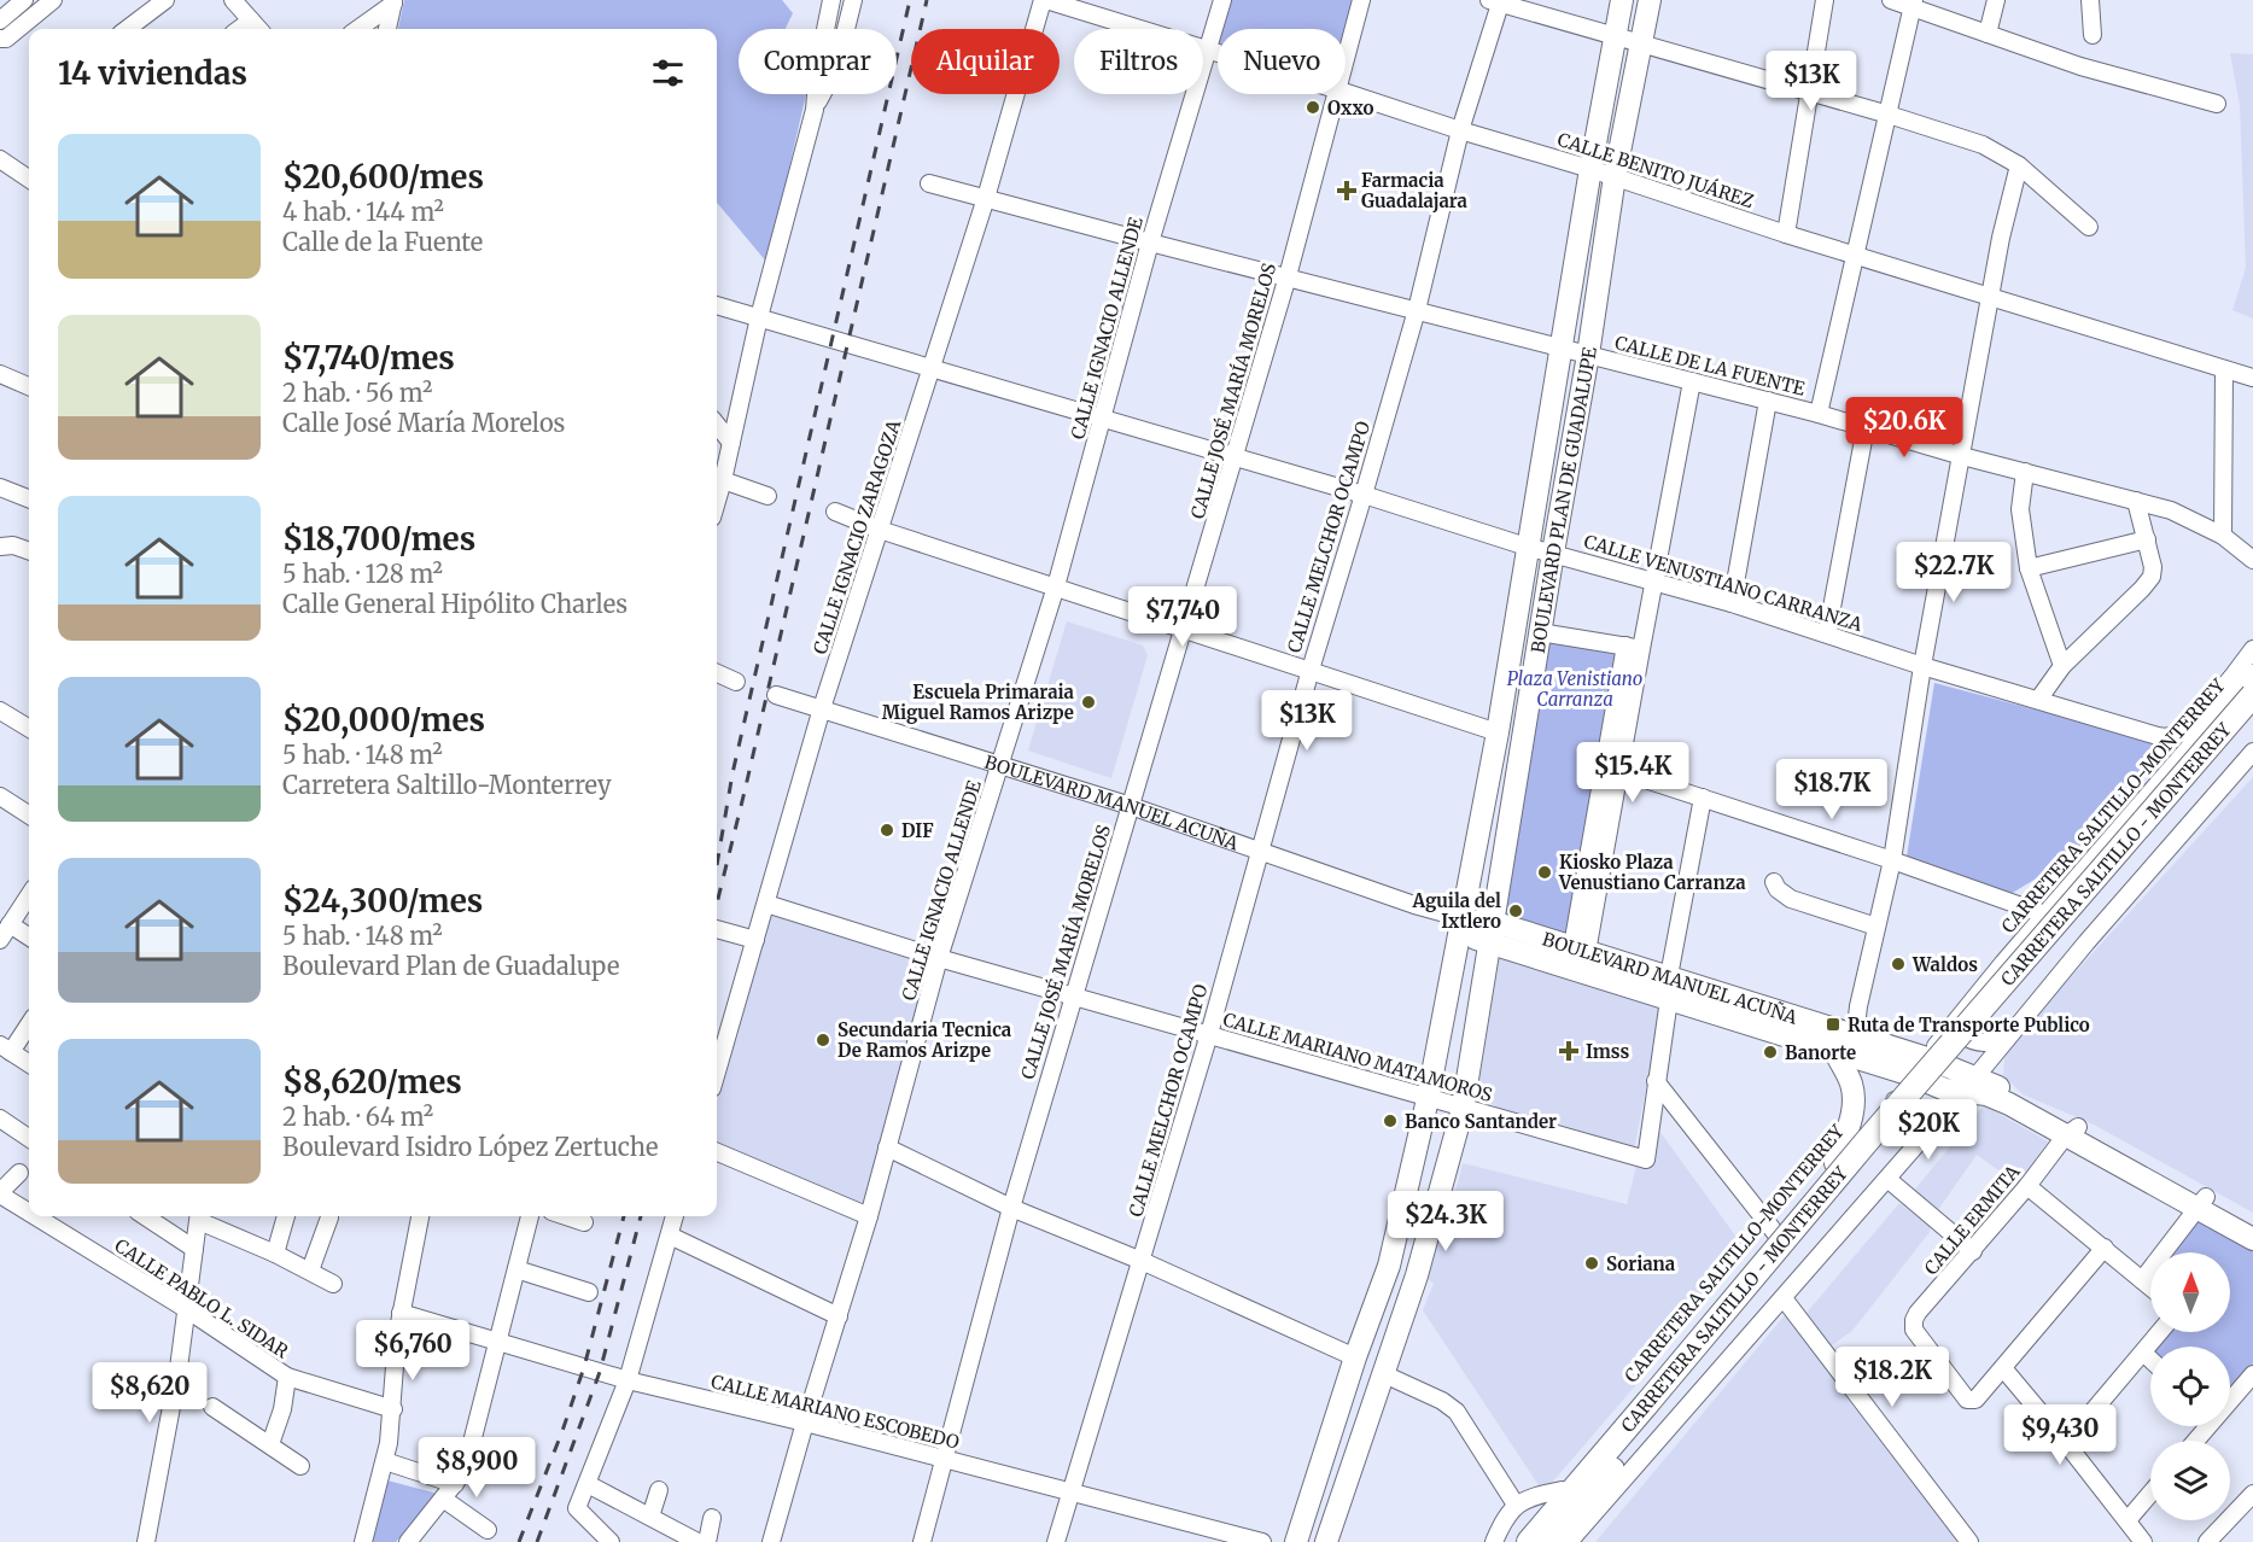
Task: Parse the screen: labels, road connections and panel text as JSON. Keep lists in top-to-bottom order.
{
  "streets": {
    "highway": ["CARRETERA SALTILLO - MONTERREY"],
    "main road": ["BOULEVARD PLAN DE GUADALUPE", "BOULEVARD MANUEL ACUÑA"],
    "street": [
      "CALLE BENITO JUÁREZ",
      "CALLE IGNACIO ALLENDE",
      "CALLE DE LA FUENTE",
      "CALLE JOSÉ MARÍA MORELOS",
      "CALLE IGNACIO ZARAGOZA",
      "CALLE MELCHOR OCAMPO",
      "CALLE VENUSTIANO CARRANZA",
      "CARRETERA SALTILLO-MONTERREY",
      "CALLE MARIANO MATAMOROS",
      "CALLE ERMITA",
      "CALLE PABLO L. SIDAR",
      "CALLE MARIANO ESCOBEDO"
    ]
  },
  "crossings": [
    ["CALLE BENITO JUÁREZ", "CALLE IGNACIO ALLENDE"],
    ["CALLE BENITO JUÁREZ", "BOULEVARD PLAN DE GUADALUPE"],
    ["CALLE BENITO JUÁREZ", "CALLE IGNACIO ZARAGOZA"],
    ["CALLE BENITO JUÁREZ", "CALLE MELCHOR OCAMPO"],
    ["CALLE IGNACIO ALLENDE", "CALLE DE LA FUENTE"],
    ["CALLE IGNACIO ALLENDE", "CALLE VENUSTIANO CARRANZA"],
    ["CALLE IGNACIO ALLENDE", "BOULEVARD MANUEL ACUÑA"],
    ["CALLE IGNACIO ALLENDE", "CALLE MARIANO MATAMOROS"],
    ["CALLE IGNACIO ALLENDE", "CALLE MARIANO ESCOBEDO"],
    ["CALLE DE LA FUENTE", "CALLE JOSÉ MARÍA MORELOS"],
    ["CALLE DE LA FUENTE", "BOULEVARD PLAN DE GUADALUPE"],
    ["CALLE DE LA FUENTE", "CALLE IGNACIO ZARAGOZA"],
    ["CALLE DE LA FUENTE", "CALLE MELCHOR OCAMPO"],
    ["CALLE JOSÉ MARÍA MORELOS", "CALLE VENUSTIANO CARRANZA"],
    ["CALLE JOSÉ MARÍA MORELOS", "BOULEVARD MANUEL ACUÑA"],
    ["CALLE JOSÉ MARÍA MORELOS", "CALLE MARIANO MATAMOROS"],
    ["CALLE JOSÉ MARÍA MORELOS", "CALLE MARIANO ESCOBEDO"],
    ["BOULEVARD PLAN DE GUADALUPE", "CALLE VENUSTIANO CARRANZA"],
    ["BOULEVARD PLAN DE GUADALUPE", "BOULEVARD MANUEL ACUÑA"],
    ["BOULEVARD PLAN DE GUADALUPE", "CALLE MARIANO MATAMOROS"],
    ["CALLE IGNACIO ZARAGOZA", "CALLE VENUSTIANO CARRANZA"],
    ["CALLE IGNACIO ZARAGOZA", "BOULEVARD MANUEL ACUÑA"],
    ["CALLE IGNACIO ZARAGOZA", "CALLE MARIANO MATAMOROS"],
    ["CALLE MELCHOR OCAMPO", "CALLE VENUSTIANO CARRANZA"],
    ["CALLE MELCHOR OCAMPO", "BOULEVARD MANUEL ACUÑA"],
    ["CALLE MELCHOR OCAMPO", "CALLE MARIANO MATAMOROS"],
    ["CALLE MELCHOR OCAMPO", "CALLE MARIANO ESCOBEDO"],
    ["CALLE VENUSTIANO CARRANZA", "CARRETERA SALTILLO-MONTERREY"],
    ["CALLE VENUSTIANO CARRANZA", "CARRETERA SALTILLO - MONTERREY"],
    ["BOULEVARD MANUEL ACUÑA", "CARRETERA SALTILLO-MONTERREY"],
    ["BOULEVARD MANUEL ACUÑA", "CALLE ERMITA"],
    ["CARRETERA SALTILLO-MONTERREY", "CARRETERA SALTILLO - MONTERREY"]
  ],
  "parks": ["Plaza Venistiano Carranza"],
  "places": {
    "other": [
      "Oxxo",
      "Escuela Primaraia Miguel Ramos Arizpe",
      "DIF",
      "Kiosko Plaza Venustiano Carranza",
      "Aguila del Ixtlero",
      "Waldos",
      "Secundaria Tecnica De Ramos Arizpe",
      "Banorte",
      "Banco Santander",
      "Soriana"
    ],
    "health": ["Farmacia Guadalajara", "Imss"],
    "transit": ["Ruta de Transporte Publico"]
  },
  "north": "top",
  "page": {
    "chip": [
      "Comprar",
      "Alquilar",
      "Filtros",
      "Nuevo"
    ],
    "heading": "14 viviendas",
    "price": [
      "$13K",
      "$20.6K",
      "$22.7K",
      "$7,740",
      "$13K",
      "$15.4K",
      "$18.7K",
      "$20K",
      "$24.3K",
      "$6,760",
      "$18.2K",
      "$8,620",
      "$9,430",
      "$8,900"
    ],
    "list": [
      {
        "name": "$20,600/mes",
        "note": "4 hab. · 144 m² · Calle de la Fuente"
      },
      {
        "name": "$7,740/mes",
        "note": "2 hab. · 56 m² · Calle José María Morelos"
      },
      {
        "name": "$18,700/mes",
        "note": "5 hab. · 128 m² · Calle General Hipólito Charles"
      },
      {
        "name": "$20,000/mes",
        "note": "5 hab. · 148 m² · Carretera Saltillo-Monterrey"
      },
      {
        "name": "$24,300/mes",
        "note": "5 hab. · 148 m² · Boulevard Plan de Guadalupe"
      },
      {
        "name": "$8,620/mes",
        "note": "2 hab. · 64 m² · Boulevard Isidro López Zertuche"
      }
    ]
  }
}
